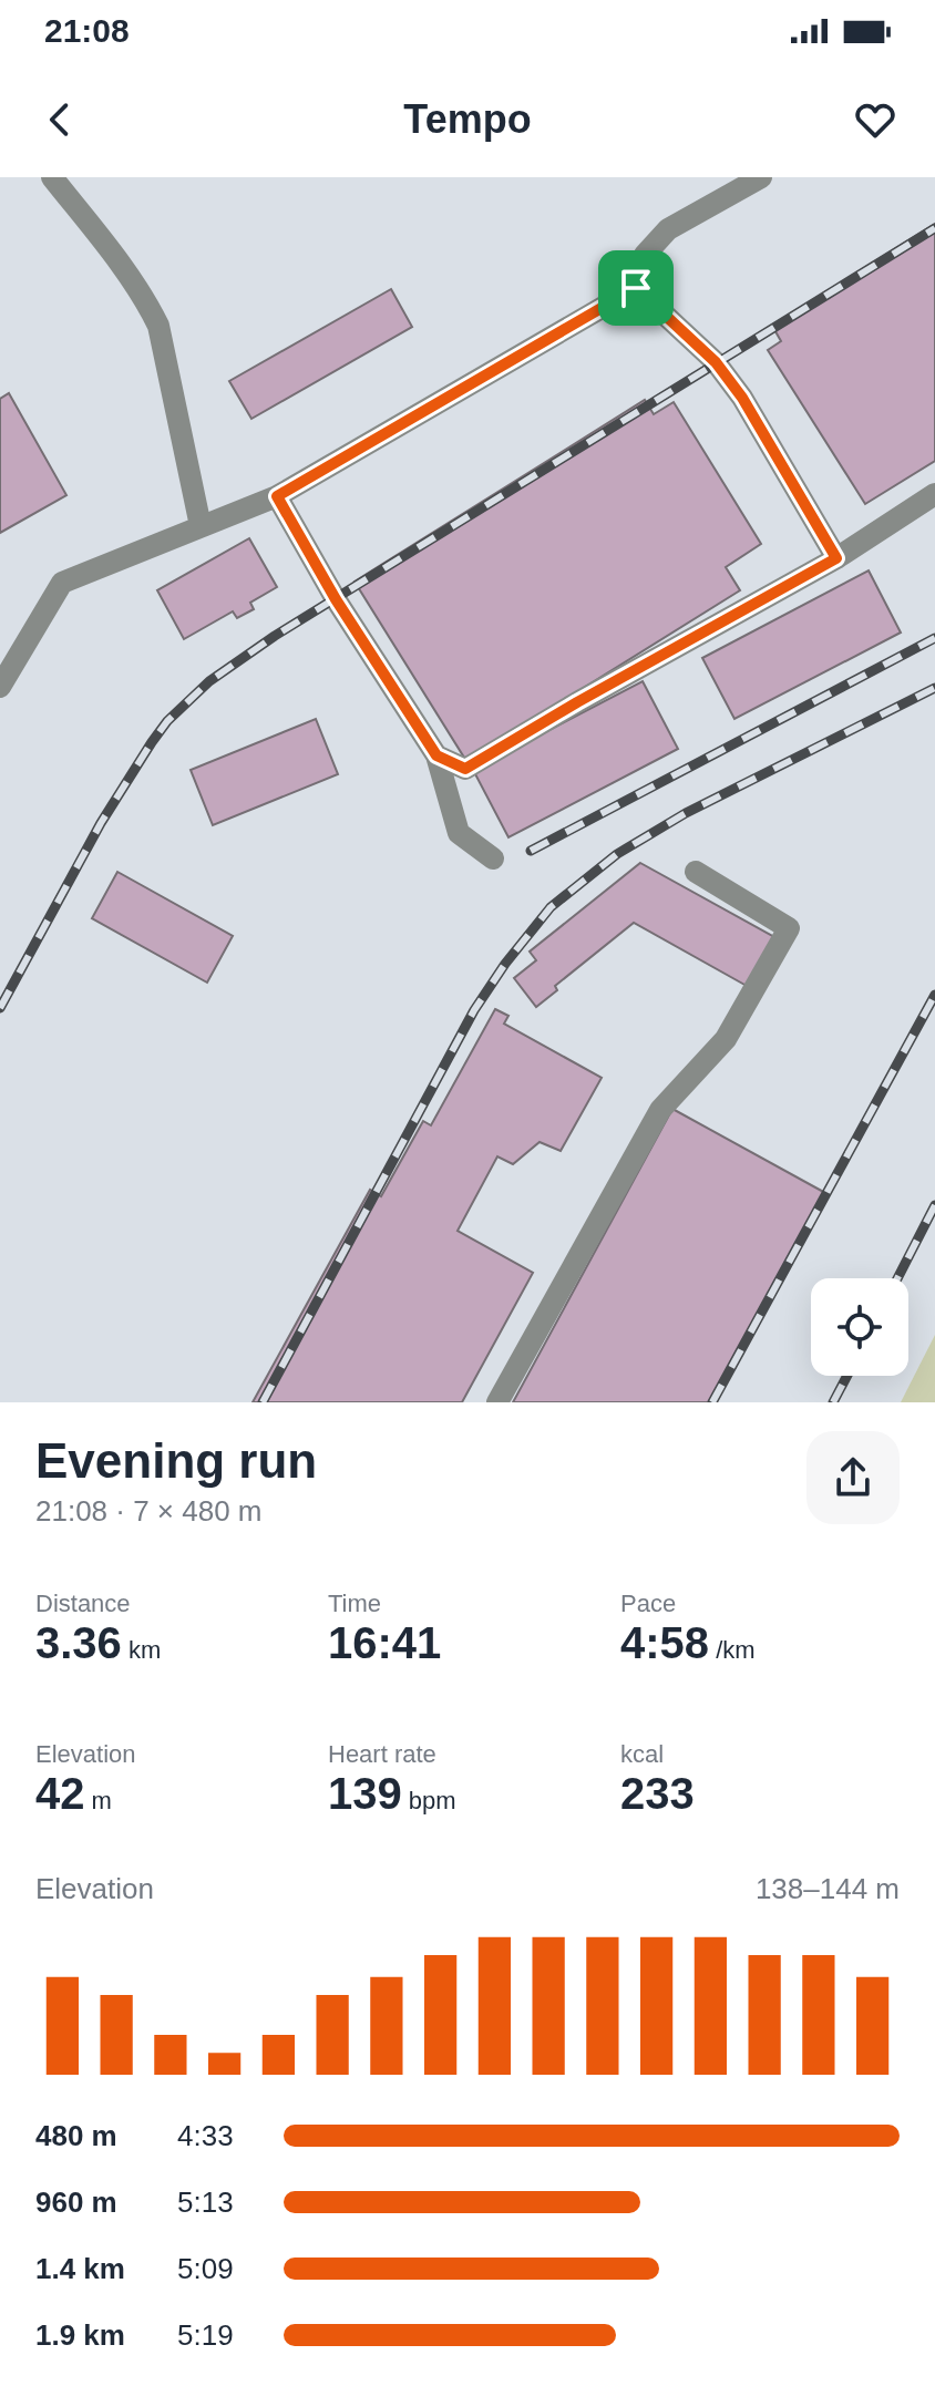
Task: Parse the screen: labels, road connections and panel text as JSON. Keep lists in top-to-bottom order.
{
  "page": {
    "status": "21:08",
    "header": "Tempo",
    "heading": ["Evening run", "21:08 · 7 × 480 m"],
    "stats": [
      ["Distance", "3.36 km"],
      ["Time", "16:41"],
      ["Pace", "4:58 /km"],
      ["Elevation", "42 m"],
      ["Heart rate", "139 bpm"],
      ["kcal", "233"]
    ],
    "chart": ["Elevation", "138–144 m"],
    "list": [
      {
        "name": "480 m",
        "note": "4:33"
      },
      {
        "name": "960 m",
        "note": "5:13"
      },
      {
        "name": "1.4 km",
        "note": "5:09"
      },
      {
        "name": "1.9 km",
        "note": "5:19"
      }
    ]
  }
}
